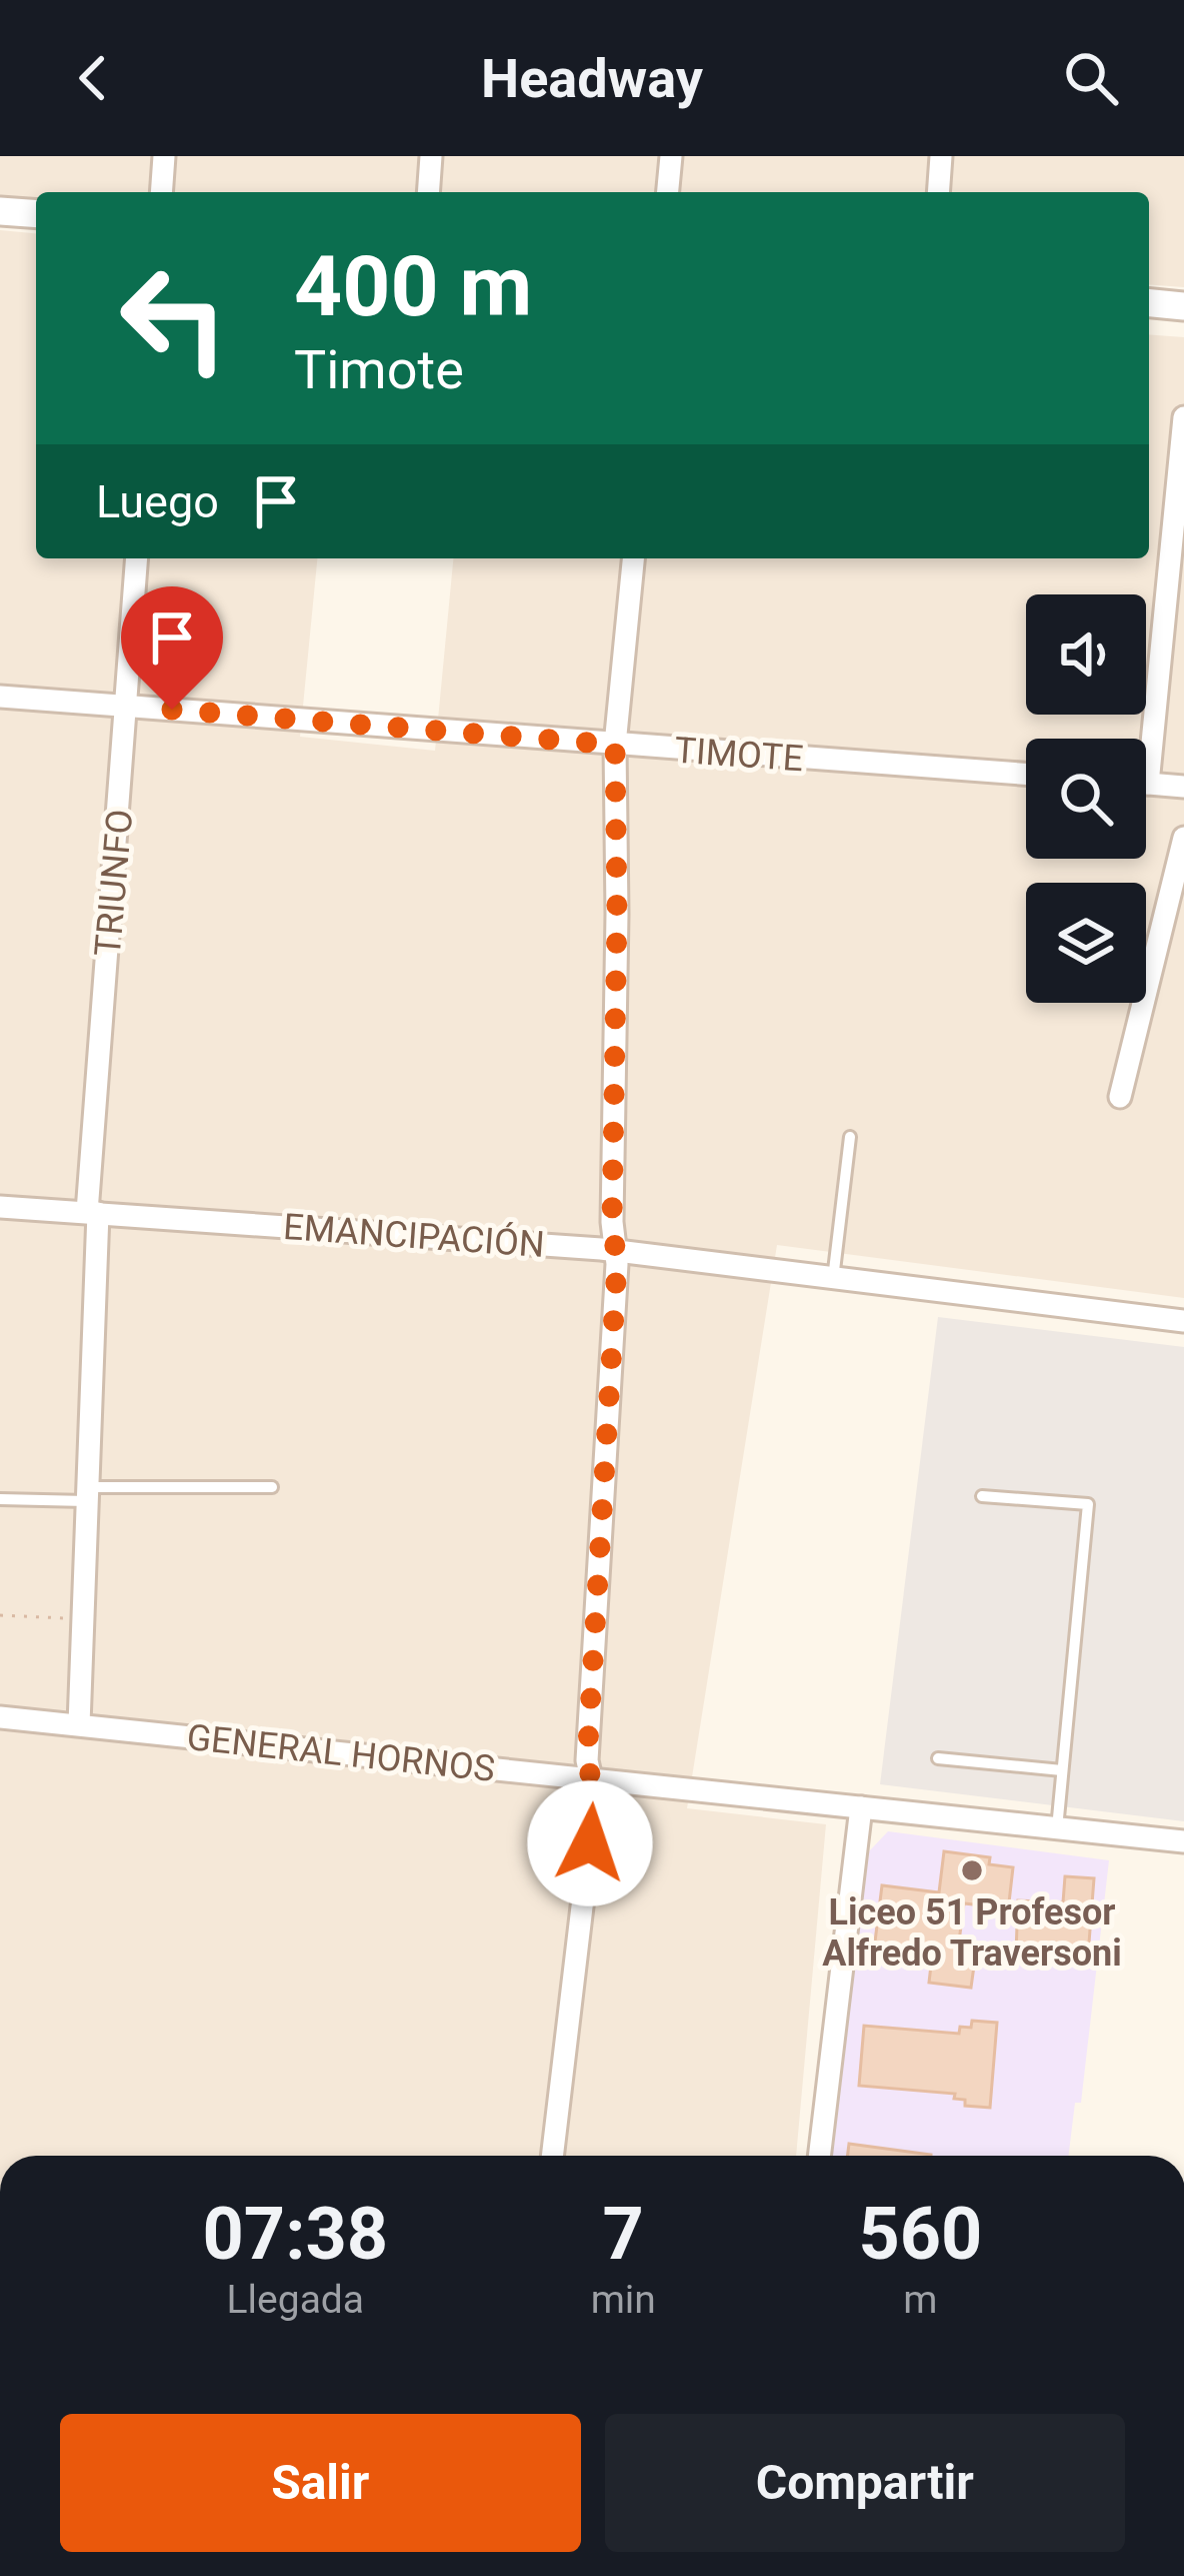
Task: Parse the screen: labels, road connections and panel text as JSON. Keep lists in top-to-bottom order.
{
  "streets": {
    "street": [
      "TIMOTE",
      "TRIUNFO",
      "EMANCIPACIÓN",
      "GENERAL HORNOS"
    ]
  },
  "crossings": [
    ["TIMOTE", "TRIUNFO"],
    ["TRIUNFO", "EMANCIPACIÓN"],
    ["TRIUNFO", "GENERAL HORNOS"]
  ],
  "places": ["Liceo 51 Profesor Alfredo Traversoni"],
  "page": {
    "header": "Headway",
    "turn": ["400 m", "Timote"],
    "then": "Luego",
    "eta": [
      "07:38",
      "Llegada",
      "7",
      "min",
      "560",
      "m"
    ],
    "buttons": ["Salir", "Compartir"]
  }
}
